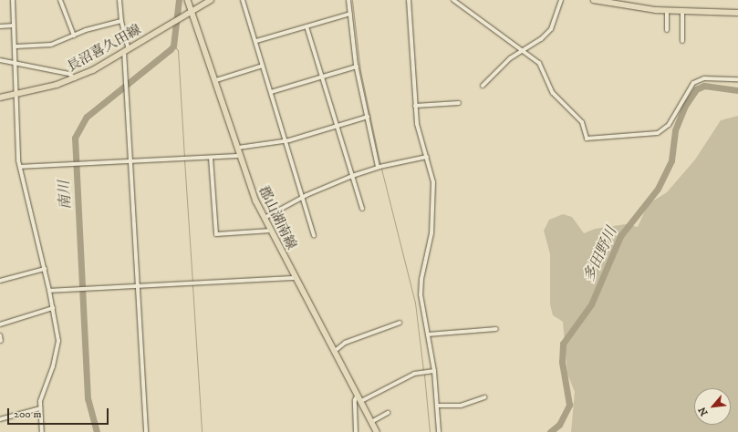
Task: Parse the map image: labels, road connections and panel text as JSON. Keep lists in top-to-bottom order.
{
  "streets": {
    "main road": ["長沼喜久田線", "郡山湖南線"]
  },
  "crossings": [
    ["長沼喜久田線", "郡山湖南線"]
  ],
  "water": ["南川", "多田野川"],
  "scale_bar": "200 m",
  "north": "bottom left"
}
